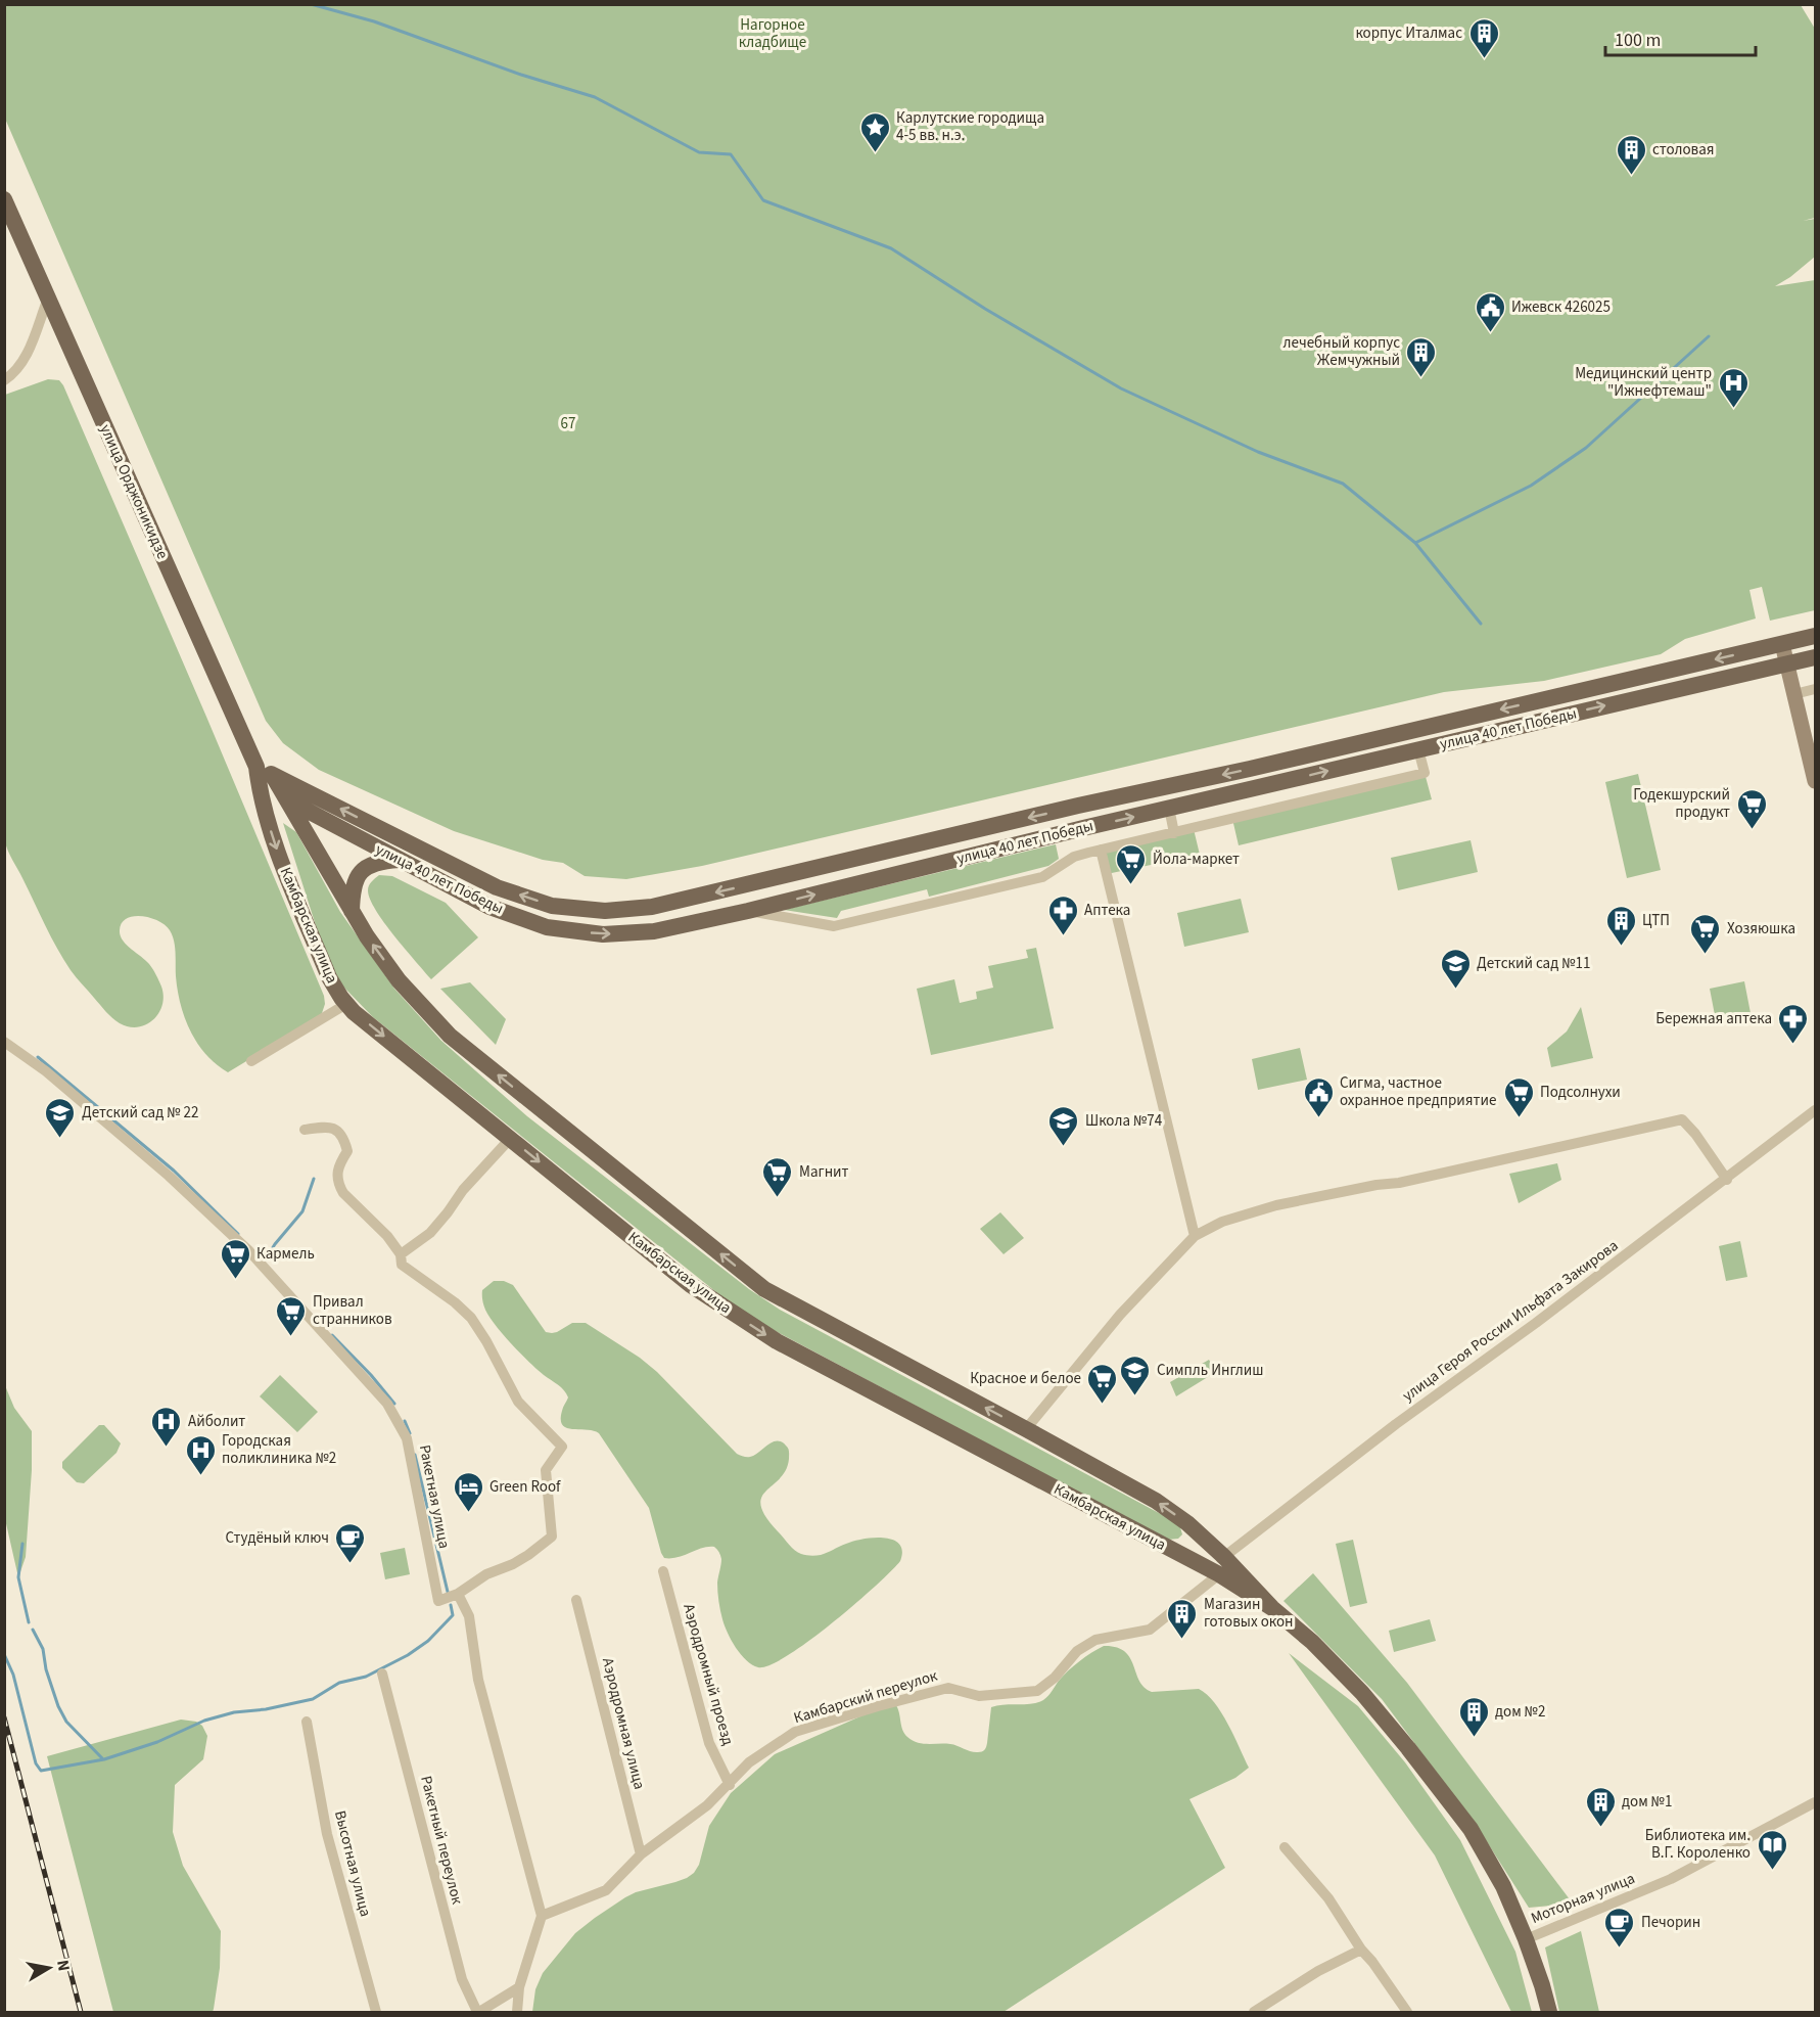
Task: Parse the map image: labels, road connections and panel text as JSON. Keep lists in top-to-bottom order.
{
  "streets": {
    "main road": ["улица Орджоникидзе", "улица 40 лет Победы", "Камбарская улица"],
    "street": [
      "улица Героя России Ильфата Закирова",
      "Ракетная улица",
      "Аэродромный проезд",
      "Камбарский переулок",
      "Аэродромная улица",
      "Ракетный переулок",
      "Высотная улица",
      "Моторная улица"
    ]
  },
  "crossings": [
    ["улица Орджоникидзе", "улица 40 лет Победы"],
    ["улица Орджоникидзе", "Камбарская улица"],
    ["улица 40 лет Победы", "Камбарская улица"],
    ["Камбарская улица", "улица Героя России Ильфата Закирова"],
    ["Камбарская улица", "Камбарский переулок"],
    ["Камбарская улица", "Моторная улица"],
    ["улица Героя России Ильфата Закирова", "Камбарский переулок"],
    ["Аэродромный проезд", "Камбарский переулок"],
    ["Камбарский переулок", "Аэродромная улица"]
  ],
  "parks": ["Нагорное кладбище", "67"],
  "places": {
    "building": [
      "корпус Италмас",
      "столовая",
      "лечебный корпус Жемчужный",
      "ЦТП",
      "Магазин готовых окон",
      "дом №2",
      "дом №1"
    ],
    "place": ["Карлутские городища 4-5 вв. н.э."],
    "public building": ["Ижевск 426025", "Сигма, частное охранное предприятие"],
    "hospital": ["Медицинский центр \"Ижнефтемаш\"", "Айболит", "Городская поликлиника №2"],
    "supermarket": [
      "Годекшурский продукт",
      "Йола-маркет",
      "Хозяюшка",
      "Подсолнухи",
      "Магнит",
      "Кармель",
      "Привал странников",
      "Красное и белое"
    ],
    "pharmacy": ["Аптека", "Бережная аптека"],
    "school or university": [
      "Детский сад №11",
      "Детский сад № 22",
      "Школа №74",
      "Симпль Инглиш"
    ],
    "hotel": ["Green Roof"],
    "cafe": ["Студёный ключ", "Печорин"],
    "library": ["Библиотека им. В.Г. Короленко"]
  },
  "scale_bar": "100 m",
  "north": "right"
}
